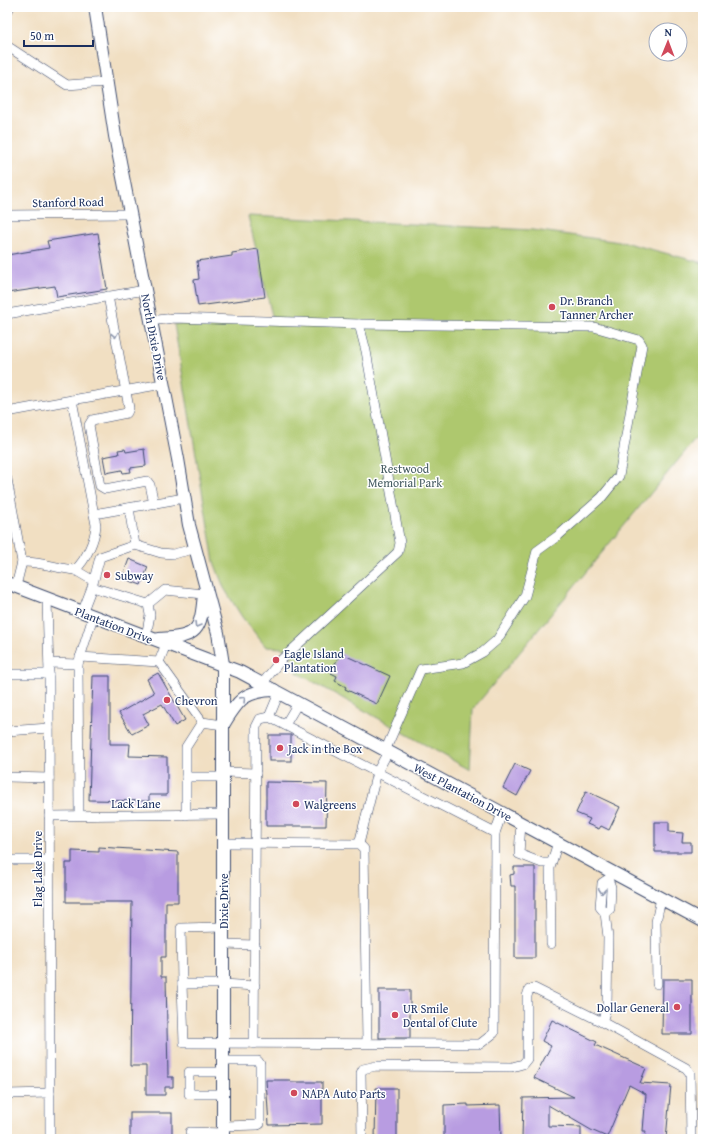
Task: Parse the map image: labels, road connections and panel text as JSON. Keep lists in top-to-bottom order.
{
  "streets": {
    "main road": [
      "North Dixie Drive",
      "Plantation Drive",
      "West Plantation Drive",
      "Dixie Drive"
    ],
    "street": ["Stanford Road", "Lack Lane", "Flag Lake Drive"]
  },
  "crossings": [
    ["Stanford Road", "North Dixie Drive"],
    ["North Dixie Drive", "Plantation Drive"],
    ["North Dixie Drive", "West Plantation Drive"],
    ["North Dixie Drive", "Dixie Drive"],
    ["Plantation Drive", "West Plantation Drive"],
    ["Plantation Drive", "Flag Lake Drive"],
    ["Plantation Drive", "Dixie Drive"],
    ["West Plantation Drive", "Dixie Drive"],
    ["Lack Lane", "Flag Lake Drive"],
    ["Lack Lane", "Dixie Drive"]
  ],
  "parks": ["Restwood Memorial Park"],
  "places": [
    "Dr. Branch Tanner Archer",
    "Subway",
    "Eagle Island Plantation",
    "Chevron",
    "Jack in the Box",
    "Walgreens",
    "Dollar General",
    "UR Smile Dental of Clute",
    "NAPA Auto Parts"
  ],
  "scale_bar": "50 m",
  "north": "top"
}
